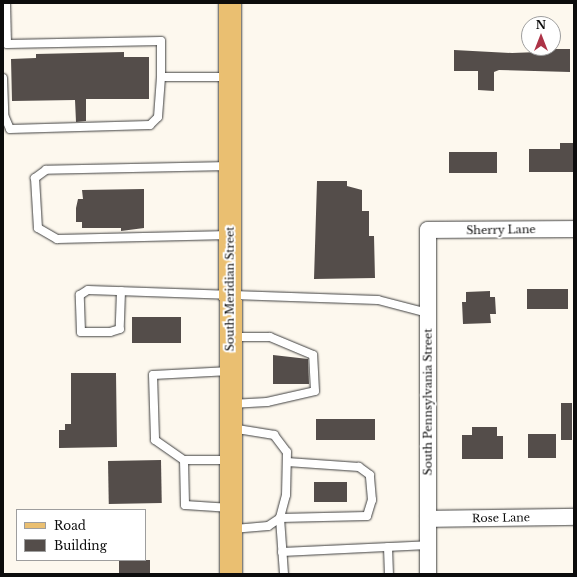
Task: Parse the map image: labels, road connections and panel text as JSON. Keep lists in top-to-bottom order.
{
  "streets": {
    "main road": ["South Meridian Street"],
    "street": ["Sherry Lane", "South Pennsylvania Street", "Rose Lane"]
  },
  "crossings": [
    ["Sherry Lane", "South Pennsylvania Street"],
    ["South Pennsylvania Street", "Rose Lane"]
  ],
  "legend": ["Road", "Building"],
  "north": "top"
}
